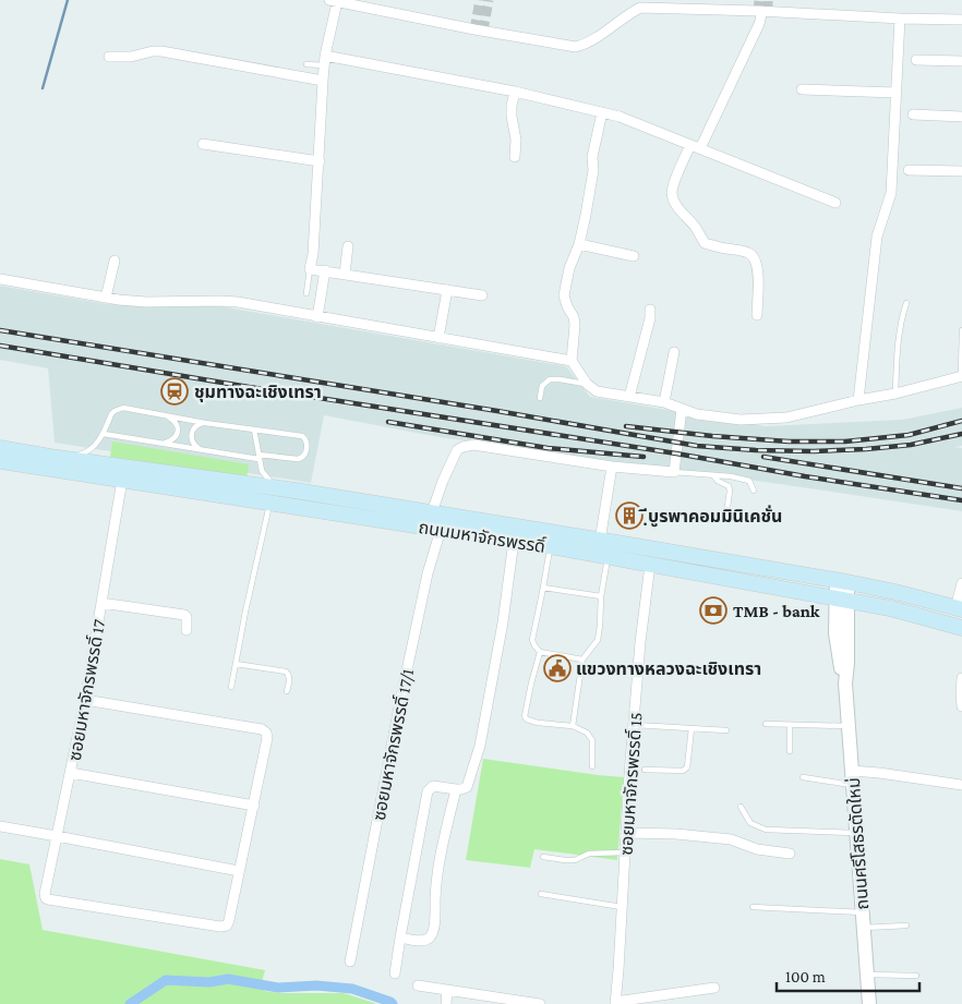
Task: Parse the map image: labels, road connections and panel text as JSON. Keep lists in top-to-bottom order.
{
  "streets": {
    "main road": ["ถนนมหาจักรพรรดิ์"],
    "street": [
      "ซอยมหาจักรพรรดิ์ 17",
      "ซอยมหาจักรพรรดิ์ 17/1",
      "ซอยมหาจักรพรรดิ์ 15",
      "ถนนศรีโสธรตัดใหม่"
    ]
  },
  "crossings": [
    ["ถนนมหาจักรพรรดิ์", "ซอยมหาจักรพรรดิ์ 17"],
    ["ถนนมหาจักรพรรดิ์", "ซอยมหาจักรพรรดิ์ 17/1"],
    ["ถนนมหาจักรพรรดิ์", "ซอยมหาจักรพรรดิ์ 15"],
    ["ถนนมหาจักรพรรดิ์", "ถนนศรีโสธรตัดใหม่"]
  ],
  "places": {
    "station": ["ชุมทางฉะเชิงเทรา"],
    "building": ["ฺีบูรพาคอมมินิเคชั่น"],
    "bank": ["TMB - bank"],
    "public building": ["แขวงทางหลวงฉะเชิงเทรา"]
  },
  "scale_bar": "100 m"
}
